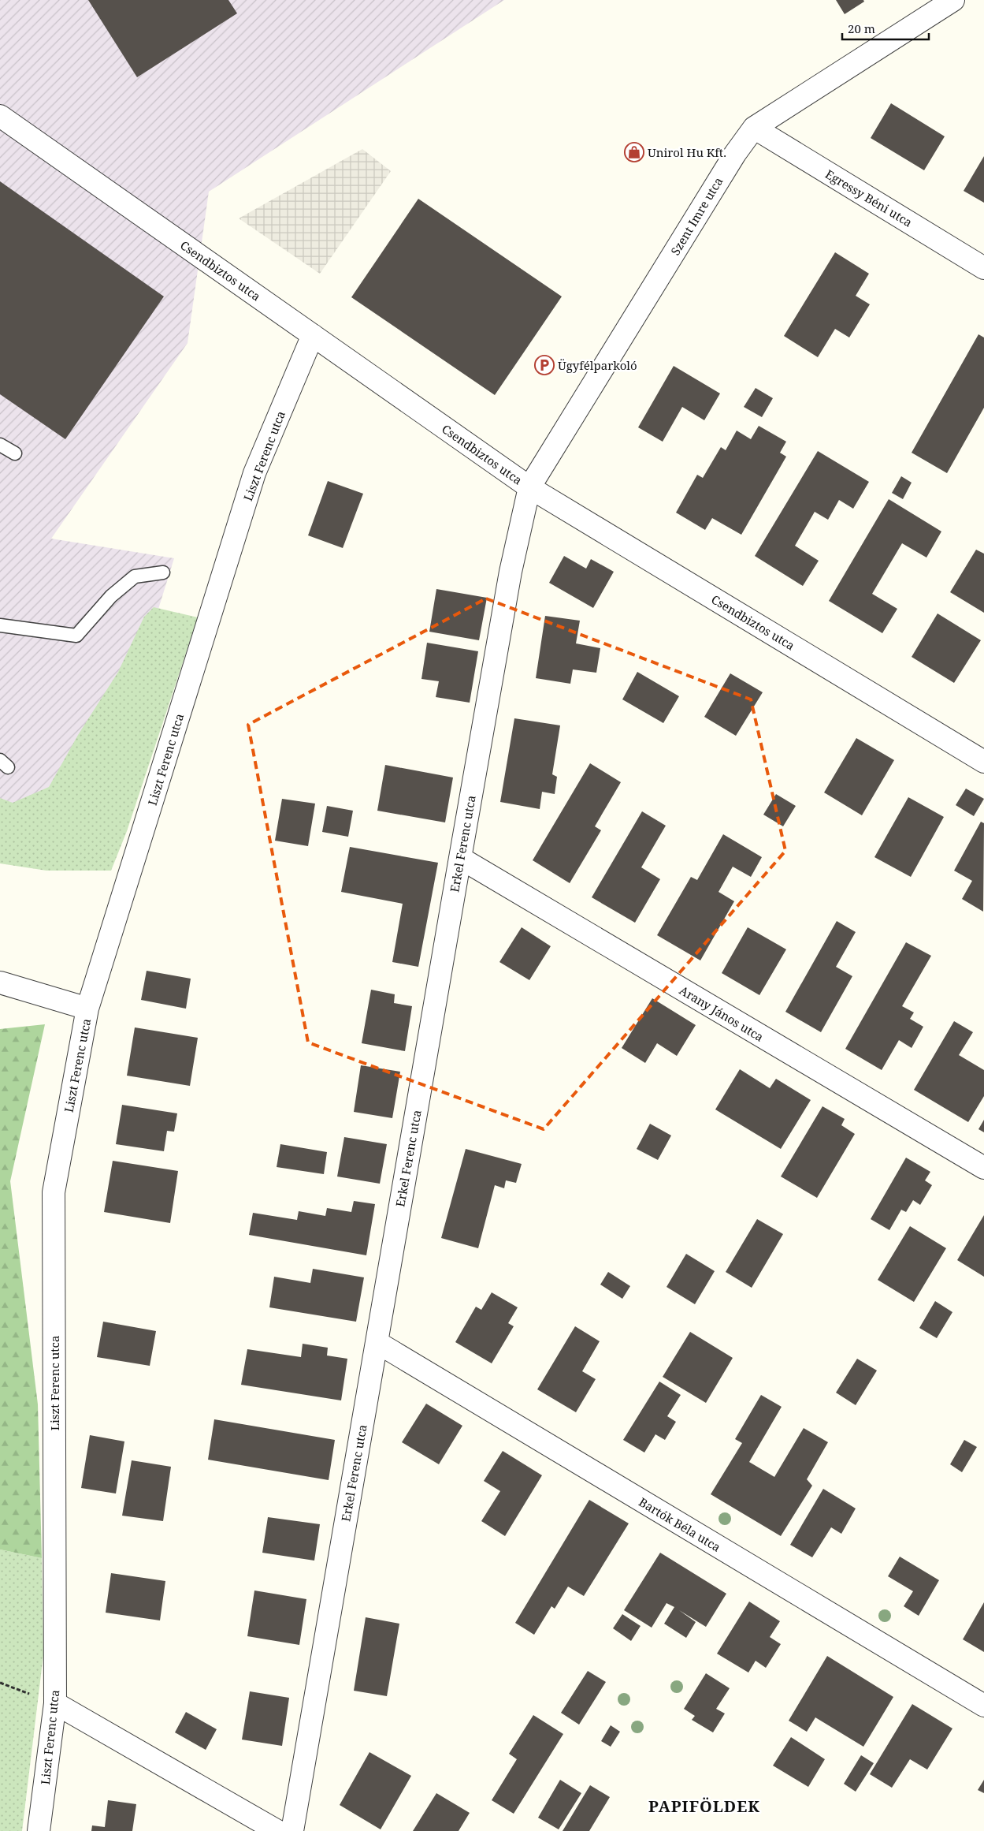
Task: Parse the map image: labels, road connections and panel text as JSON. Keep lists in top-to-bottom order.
{
  "streets": {
    "street": [
      "Egressy Béni utca",
      "Szent Imre utca",
      "Csendbiztos utca",
      "Liszt Ferenc utca",
      "Erkel Ferenc utca",
      "Arany János utca",
      "Bartók Béla utca"
    ]
  },
  "crossings": [
    ["Egressy Béni utca", "Szent Imre utca"],
    ["Szent Imre utca", "Csendbiztos utca"],
    ["Szent Imre utca", "Erkel Ferenc utca"],
    ["Csendbiztos utca", "Liszt Ferenc utca"],
    ["Csendbiztos utca", "Erkel Ferenc utca"],
    ["Erkel Ferenc utca", "Arany János utca"],
    ["Erkel Ferenc utca", "Bartók Béla utca"]
  ],
  "districts": ["PAPIFÖLDEK"],
  "places": {
    "shop": ["Unirol Hu Kft."],
    "parking": ["Ügyfélparkoló"]
  },
  "scale_bar": "20 m"
}
